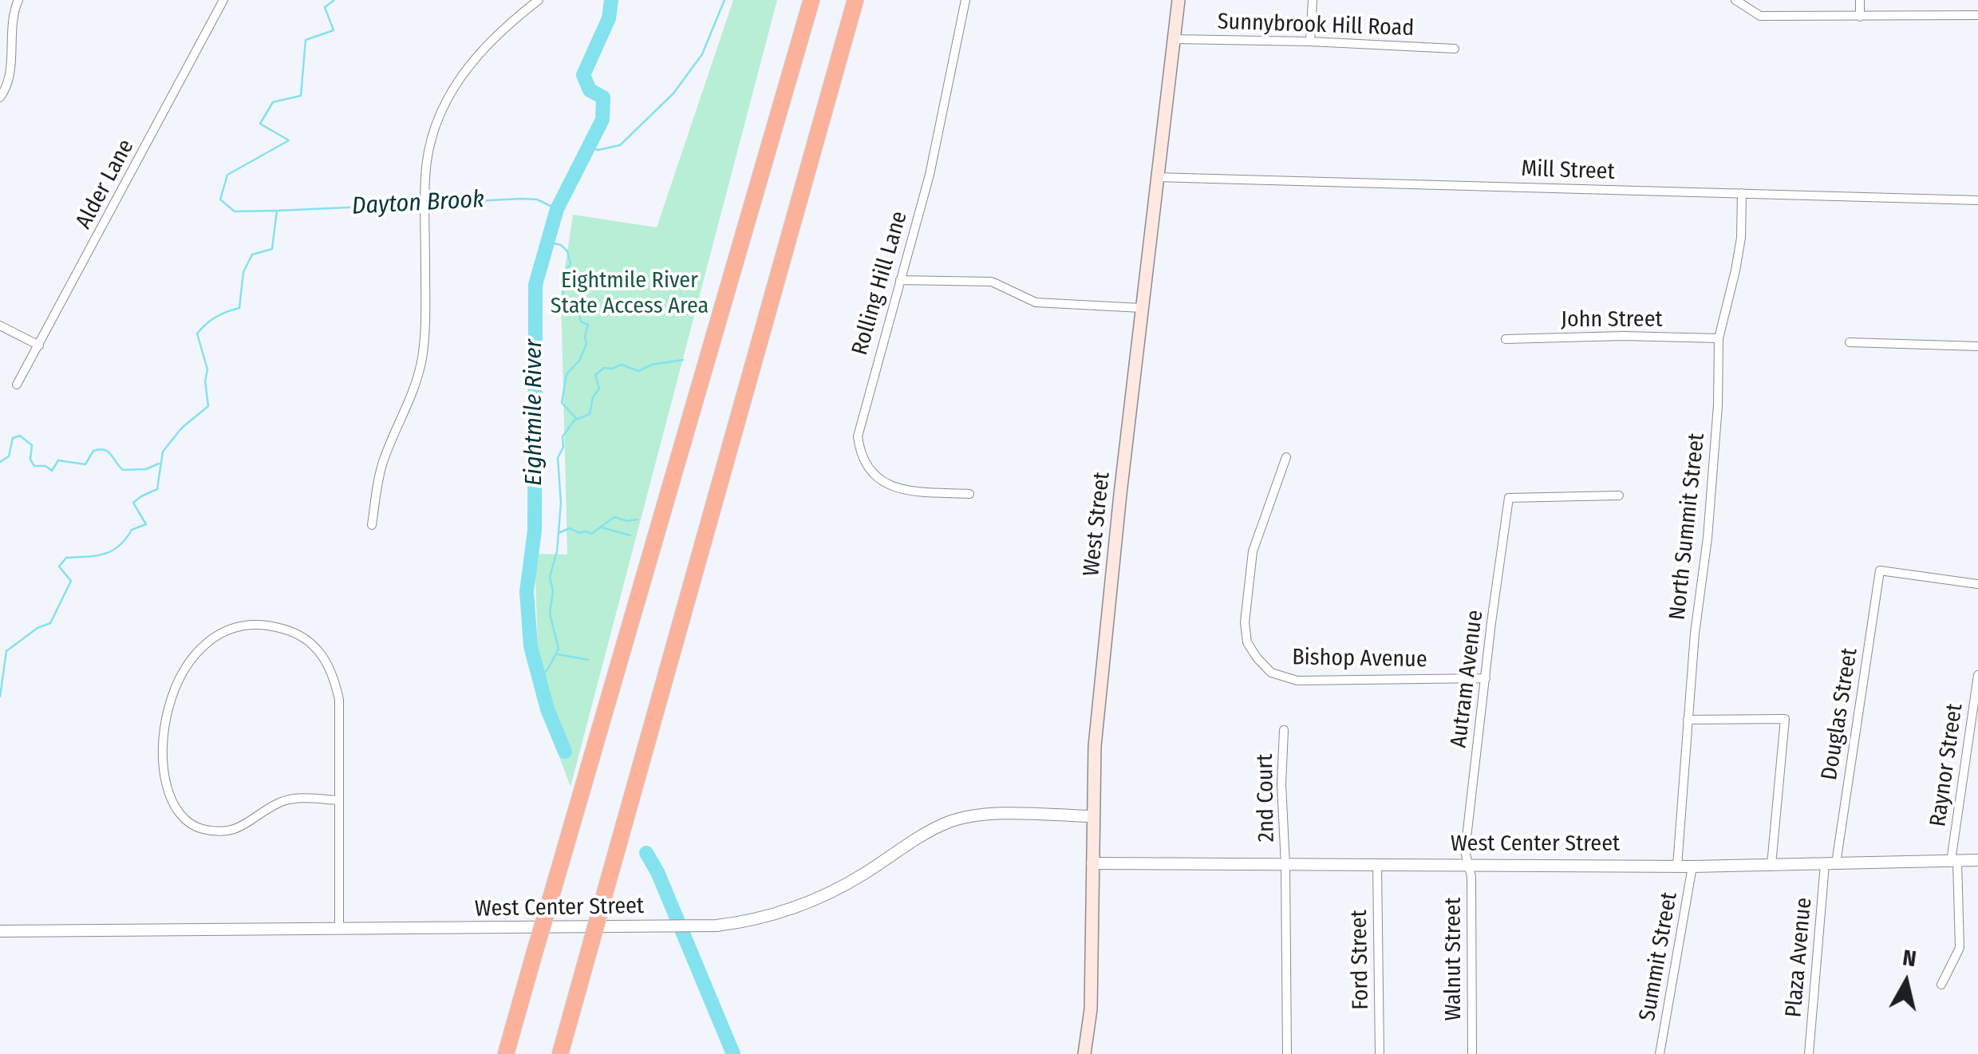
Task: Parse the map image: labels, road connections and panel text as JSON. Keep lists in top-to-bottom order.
{
  "streets": {
    "main road": ["West Street"],
    "street": [
      "Sunnybrook Hill Road",
      "Mill Street",
      "Alder Lane",
      "Rolling Hill Lane",
      "John Street",
      "North Summit Street",
      "Bishop Avenue",
      "Autram Avenue",
      "Douglas Street",
      "Raynor Street",
      "2nd Court",
      "West Center Street",
      "Summit Street",
      "Plaza Avenue",
      "Walnut Street",
      "Ford Street"
    ]
  },
  "crossings": [
    ["Sunnybrook Hill Road", "West Street"],
    ["Mill Street", "West Street"],
    ["Mill Street", "North Summit Street"],
    ["John Street", "North Summit Street"],
    ["West Street", "West Center Street"],
    ["North Summit Street", "West Center Street"],
    ["Bishop Avenue", "Autram Avenue"],
    ["Autram Avenue", "West Center Street"],
    ["Autram Avenue", "Walnut Street"],
    ["Douglas Street", "West Center Street"],
    ["Douglas Street", "Plaza Avenue"],
    ["Raynor Street", "West Center Street"],
    ["2nd Court", "West Center Street"],
    ["West Center Street", "Summit Street"],
    ["West Center Street", "Plaza Avenue"],
    ["West Center Street", "Walnut Street"],
    ["West Center Street", "Ford Street"]
  ],
  "water": ["Dayton Brook", "Eightmile River"],
  "parks": ["Eightmile River State Access Area"],
  "north": "top"
}
